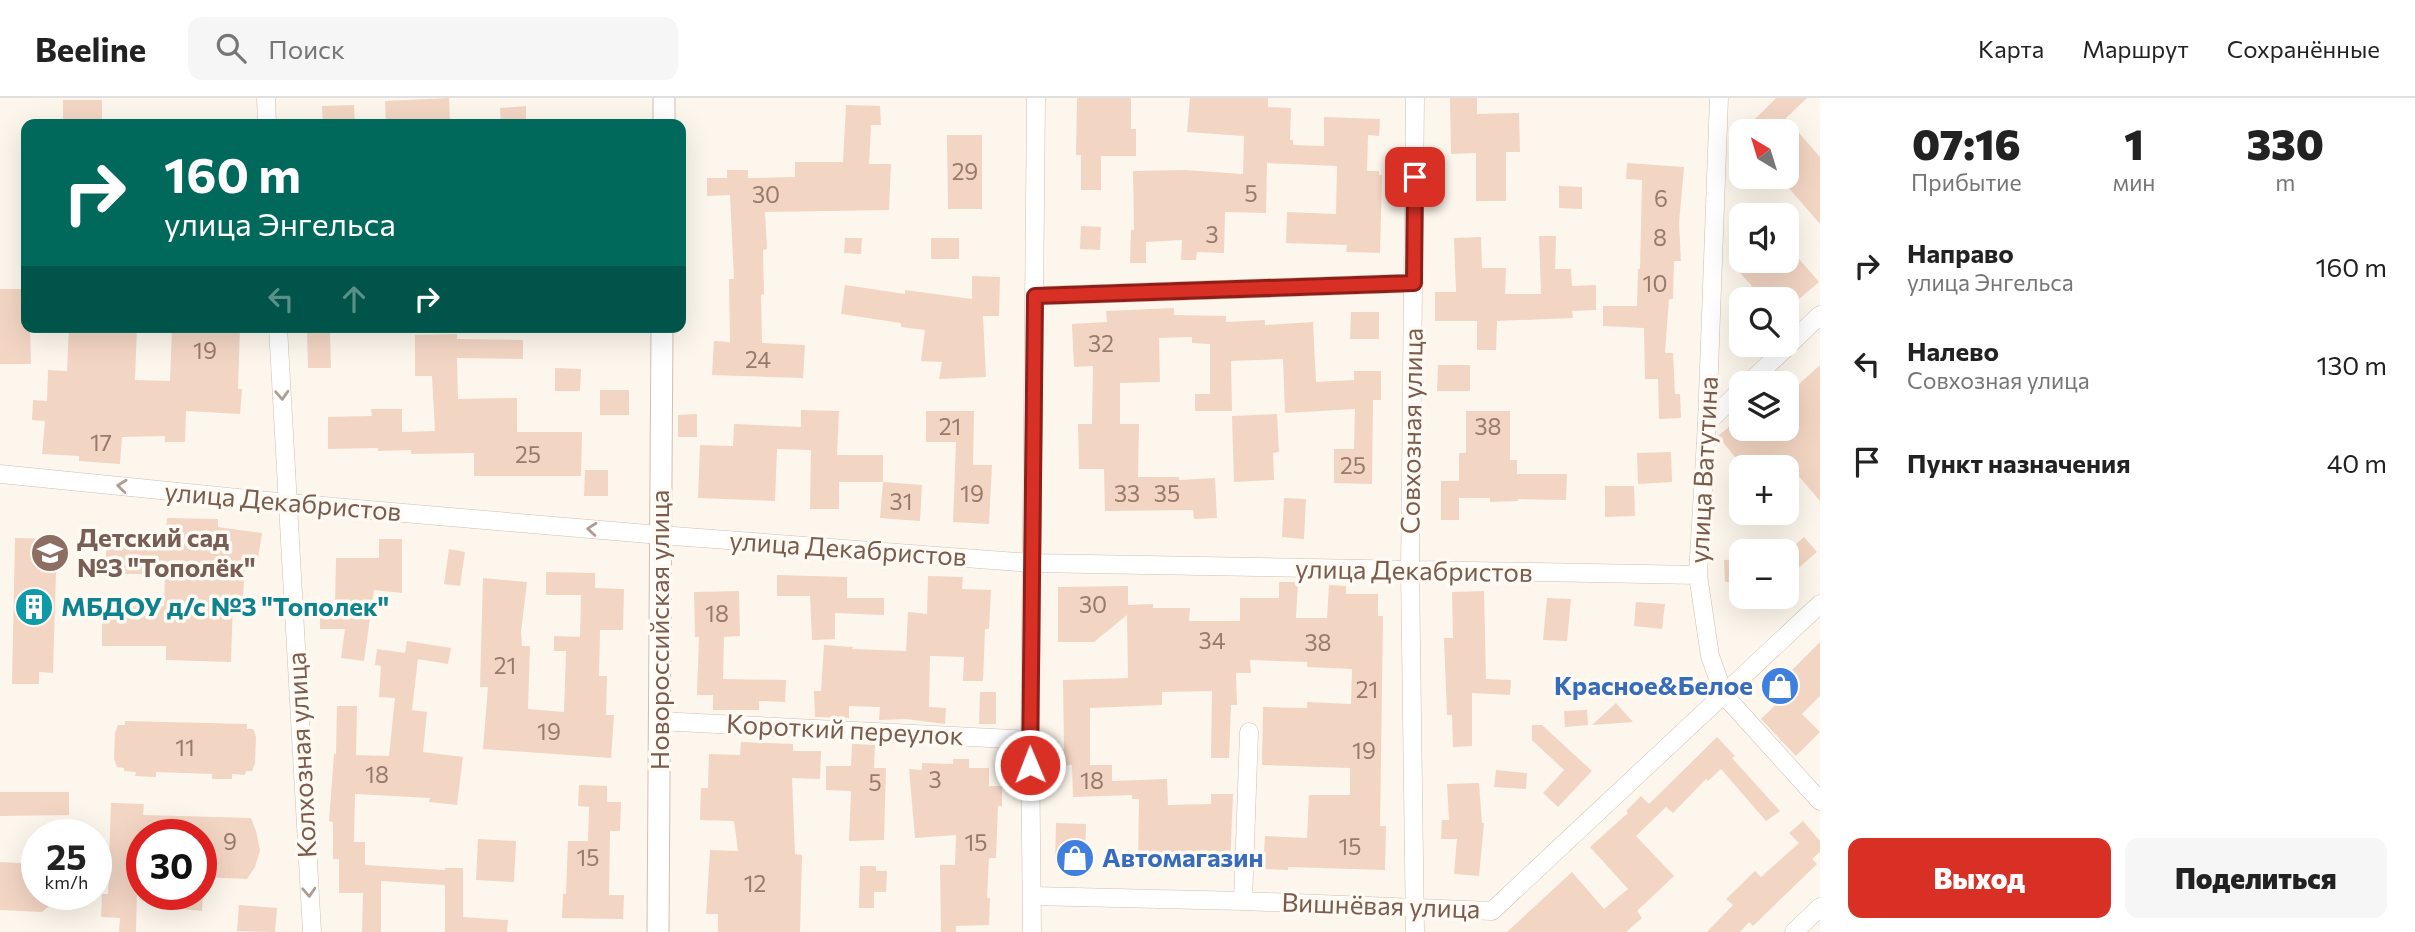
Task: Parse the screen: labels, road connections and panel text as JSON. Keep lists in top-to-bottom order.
{
  "streets": {
    "street": [
      "Совхозная улица",
      "улица Ватутина",
      "улица Декабристов",
      "Новороссийская улица",
      "Короткий переулок",
      "Колхозная улица",
      "Вишнёвая улица"
    ]
  },
  "crossings": [
    ["Совхозная улица", "улица Декабристов"],
    ["Совхозная улица", "Вишнёвая улица"],
    ["улица Ватутина", "улица Декабристов"],
    ["улица Ватутина", "Вишнёвая улица"],
    ["улица Декабристов", "Новороссийская улица"],
    ["улица Декабристов", "Колхозная улица"],
    ["Новороссийская улица", "Короткий переулок"]
  ],
  "one_way": ["улица Декабристов", "Колхозная улица"],
  "places": {
    "school or university": ["Детский сад №3 \"Тополёк\""],
    "building": ["МБДОУ д/с №3 \"Тополек\""],
    "shop": ["Красное&Белое", "Автомагазин"]
  },
  "house_numbers": [
    "29",
    "5",
    "30",
    "6",
    "3",
    "8",
    "10",
    "32",
    "19",
    "24",
    "21",
    "38",
    "17",
    "25",
    "25",
    "19",
    "33",
    "35",
    "31",
    "30",
    "18",
    "34",
    "38",
    "21",
    "21",
    "19",
    "11",
    "19",
    "18",
    "3",
    "18",
    "5",
    "9",
    "15",
    "15",
    "15",
    "12"
  ],
  "north": "top left",
  "page": {
    "header": "Beeline",
    "search": "Поиск",
    "nav": ["Карта", "Маршрут", "Сохранённые"],
    "eta": [
      "07:16",
      "Прибытие",
      "1",
      "мин",
      "330",
      "m"
    ],
    "map_buttons": ["+", "−"],
    "turn": ["160 m", "улица Энгельса"],
    "list": [
      {
        "name": "Направо",
        "note": "улица Энгельса",
        "value": "160 m"
      },
      {
        "name": "Налево",
        "note": "Совхозная улица",
        "value": "130 m"
      },
      {
        "name": "Пункт назначения",
        "value": "40 m"
      }
    ],
    "speed": "25 km/h",
    "limit": "30",
    "buttons": ["Выход", "Поделиться"]
  }
}
